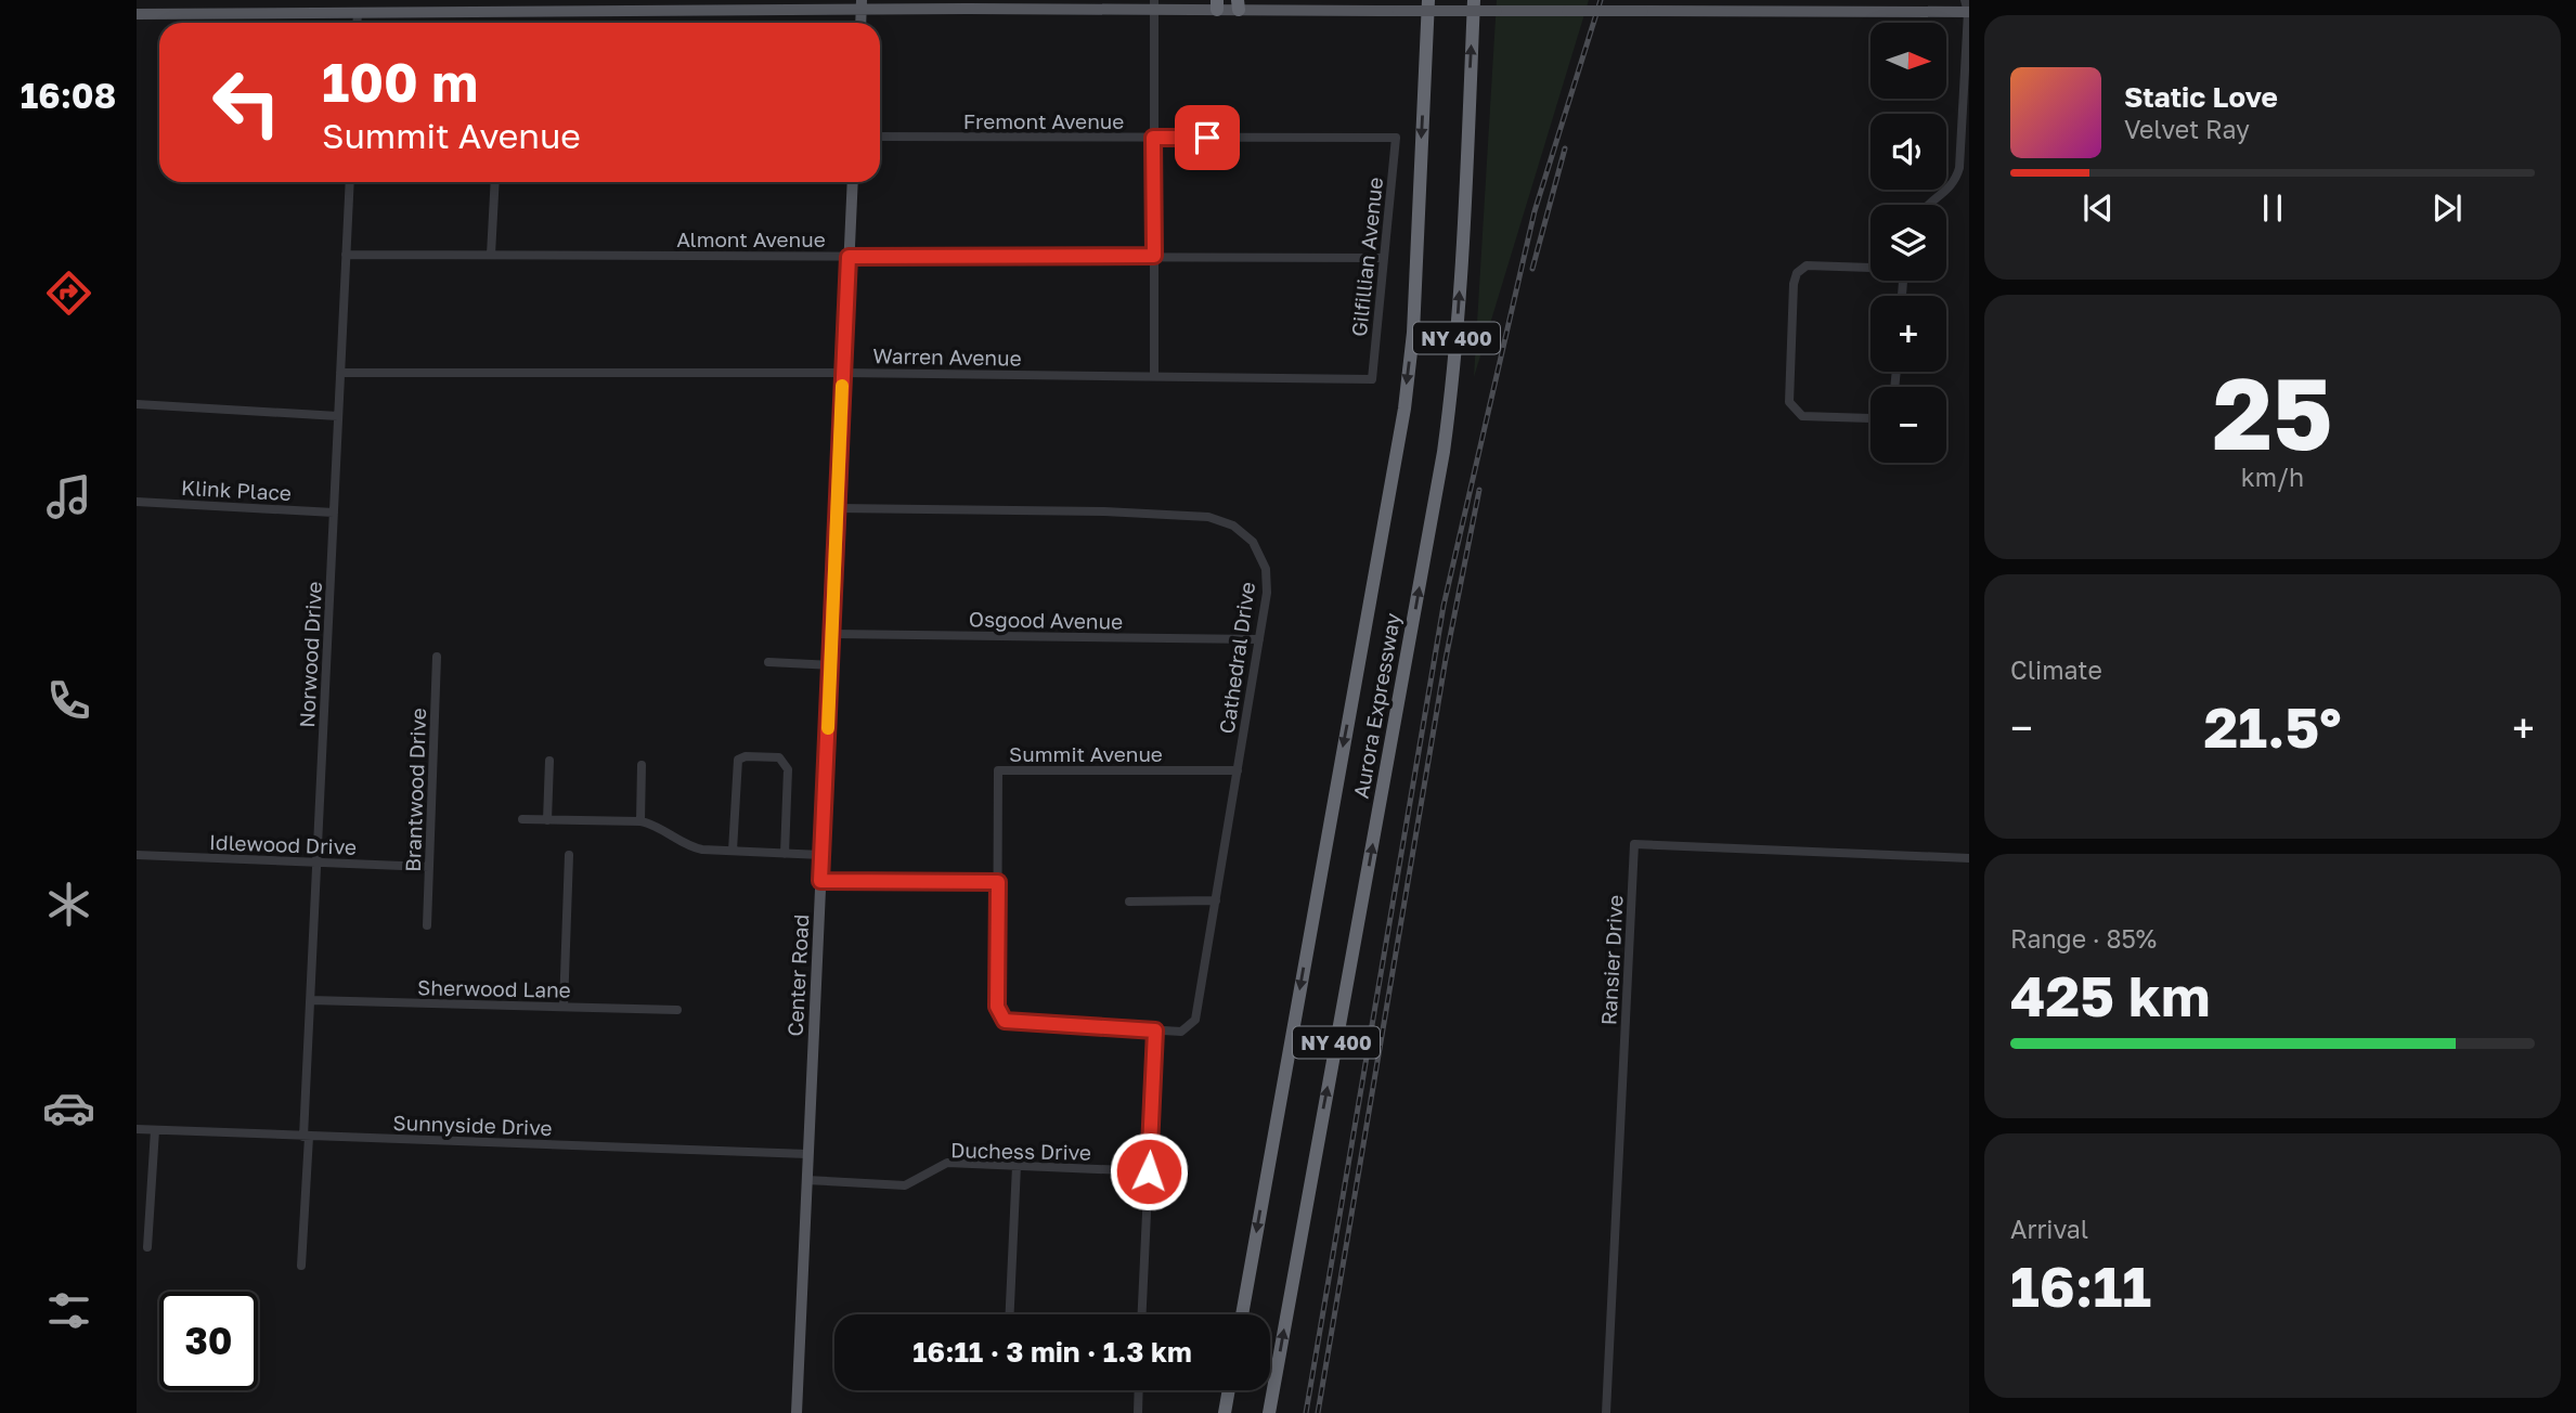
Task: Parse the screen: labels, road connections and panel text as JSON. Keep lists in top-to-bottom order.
{
  "streets": {
    "highway": ["NY 400", "Aurora Expressway"],
    "main road": ["Center Road"],
    "street": [
      "Fremont Avenue",
      "Almont Avenue",
      "Gilfillian Avenue",
      "Warren Avenue",
      "Klink Place",
      "Osgood Avenue",
      "Norwood Drive",
      "Cathedral Drive",
      "Summit Avenue",
      "Brantwood Drive",
      "Idlewood Drive",
      "Ransier Drive",
      "Sherwood Lane",
      "Sunnyside Drive",
      "Duchess Drive"
    ]
  },
  "crossings": [
    ["Fremont Avenue", "Gilfillian Avenue"],
    ["Almont Avenue", "Gilfillian Avenue"],
    ["Almont Avenue", "Norwood Drive"],
    ["Almont Avenue", "Center Road"],
    ["Gilfillian Avenue", "Warren Avenue"],
    ["Warren Avenue", "Norwood Drive"],
    ["Warren Avenue", "Center Road"],
    ["Klink Place", "Norwood Drive"],
    ["Osgood Avenue", "Cathedral Drive"],
    ["Osgood Avenue", "Center Road"],
    ["Norwood Drive", "Idlewood Drive"],
    ["Norwood Drive", "Sherwood Lane"],
    ["Norwood Drive", "Sunnyside Drive"],
    ["Cathedral Drive", "Summit Avenue"],
    ["Cathedral Drive", "Center Road"],
    ["Brantwood Drive", "Idlewood Drive"],
    ["Center Road", "Sunnyside Drive"],
    ["Center Road", "Duchess Drive"]
  ],
  "north": "right",
  "page": {
    "tabs": "16:08",
    "map_buttons": ["+", "−"],
    "turn": ["100 m", "Summit Avenue"],
    "song": ["Static Love", "Velvet Ray"],
    "tile": [
      ["25", "km/h"],
      "Climate",
      ["Range · 85%", "425 km"],
      ["Arrival", "16:11"]
    ],
    "heat": ["−", "21.5°", "+"],
    "limit": "30",
    "trip": "16:11 · 3 min · 1.3 km"
  }
}
